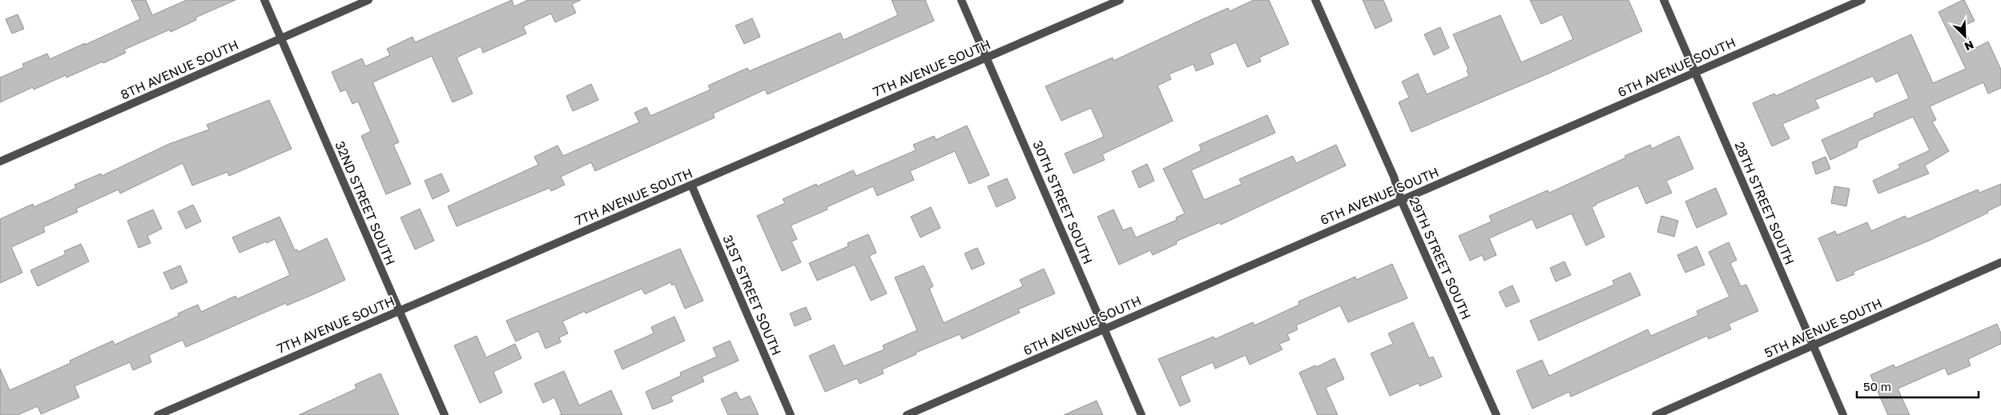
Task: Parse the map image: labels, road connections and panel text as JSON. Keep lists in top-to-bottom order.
{
  "streets": {
    "street": [
      "6TH AVENUE SOUTH",
      "7TH AVENUE SOUTH",
      "8TH AVENUE SOUTH",
      "30TH STREET SOUTH",
      "32ND STREET SOUTH",
      "28TH STREET SOUTH",
      "29TH STREET SOUTH",
      "31ST STREET SOUTH",
      "5TH AVENUE SOUTH"
    ]
  },
  "crossings": [
    ["6TH AVENUE SOUTH", "30TH STREET SOUTH"],
    ["6TH AVENUE SOUTH", "28TH STREET SOUTH"],
    ["6TH AVENUE SOUTH", "29TH STREET SOUTH"],
    ["7TH AVENUE SOUTH", "30TH STREET SOUTH"],
    ["7TH AVENUE SOUTH", "32ND STREET SOUTH"],
    ["7TH AVENUE SOUTH", "31ST STREET SOUTH"],
    ["8TH AVENUE SOUTH", "32ND STREET SOUTH"],
    ["28TH STREET SOUTH", "5TH AVENUE SOUTH"]
  ],
  "scale_bar": "50 m",
  "north": "bottom right"
}
